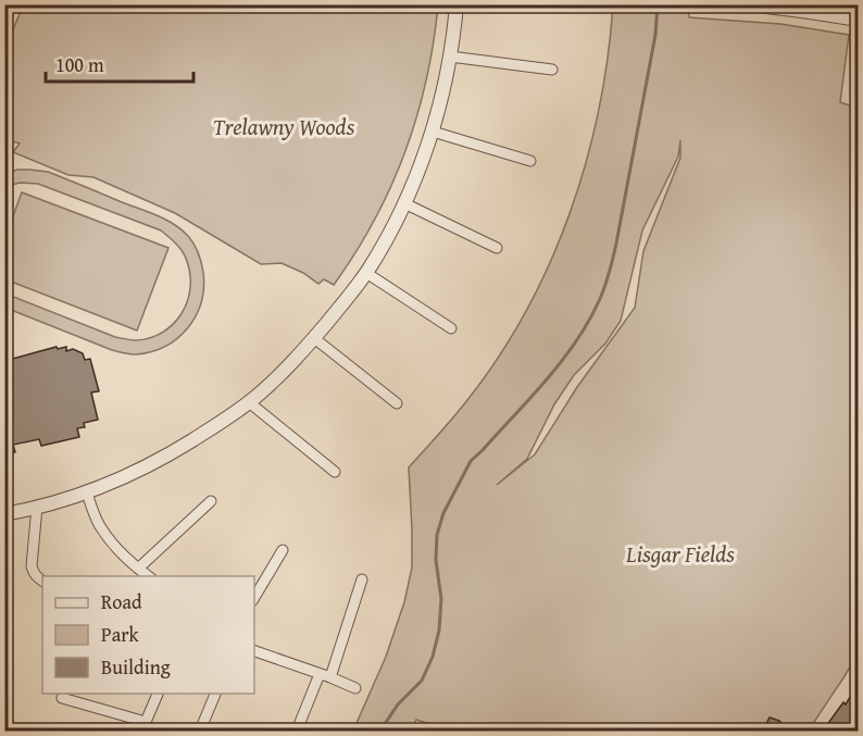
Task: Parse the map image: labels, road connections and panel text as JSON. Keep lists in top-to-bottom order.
{
  "parks": ["Trelawny Woods", "Lisgar Fields"],
  "legend": ["Road", "Park", "Building"],
  "scale_bar": "100 m"
}
